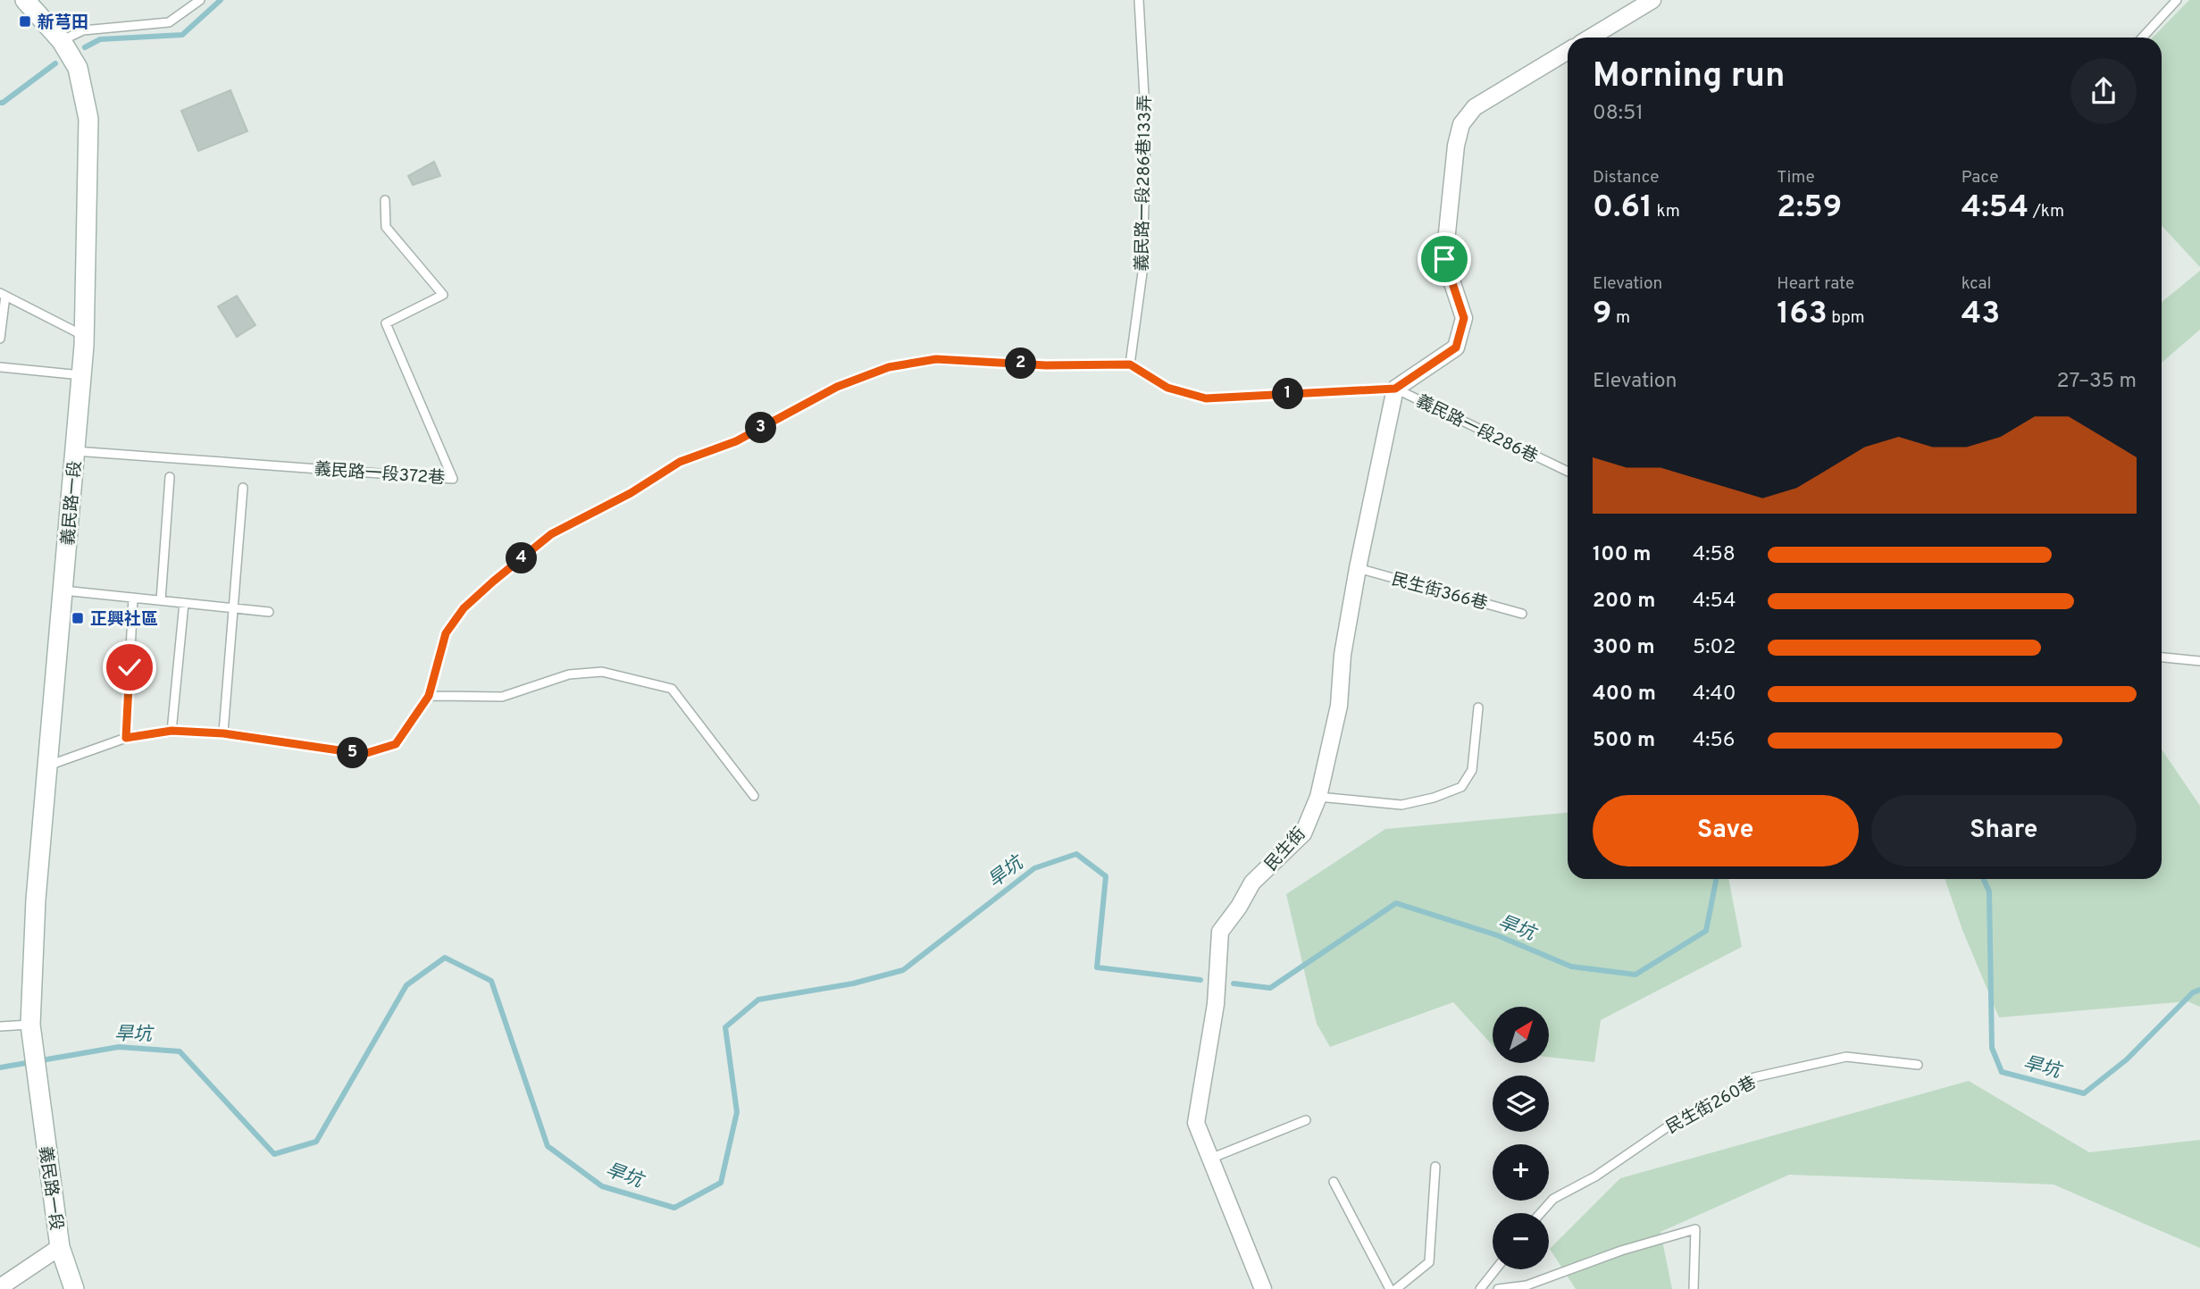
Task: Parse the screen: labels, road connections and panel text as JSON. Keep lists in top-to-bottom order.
{
  "streets": {
    "street": ["義民路一段", "民生街"],
    "lane": [
      "義民路一段286巷133弄",
      "義民路一段286巷",
      "義民路一段372巷",
      "民生街366巷",
      "民生街260巷"
    ]
  },
  "crossings": [
    ["義民路一段286巷133弄", "義民路一段286巷"],
    ["義民路一段286巷", "民生街"],
    ["義民路一段372巷", "義民路一段"],
    ["民生街366巷", "民生街"]
  ],
  "water": ["旱坑"],
  "places": {
    "transit": ["新芎田", "正興社區"]
  },
  "north": "top right",
  "page": {
    "heading": ["Morning run", "08:51"],
    "stats": [
      ["Distance", "0.61 km"],
      ["Time", "2:59"],
      ["Pace", "4:54 /km"],
      ["Elevation", "9 m"],
      ["Heart rate", "163 bpm"],
      ["kcal", "43"]
    ],
    "pins": [
      "2",
      "1",
      "3",
      "4",
      "5"
    ],
    "chart": ["Elevation", "27–35 m"],
    "list": [
      {
        "name": "100 m",
        "note": "4:58"
      },
      {
        "name": "200 m",
        "note": "4:54"
      },
      {
        "name": "300 m",
        "note": "5:02"
      },
      {
        "name": "400 m",
        "note": "4:40"
      },
      {
        "name": "500 m",
        "note": "4:56"
      }
    ],
    "buttons": ["Save", "Share"],
    "map_buttons": ["+", "−"]
  }
}
